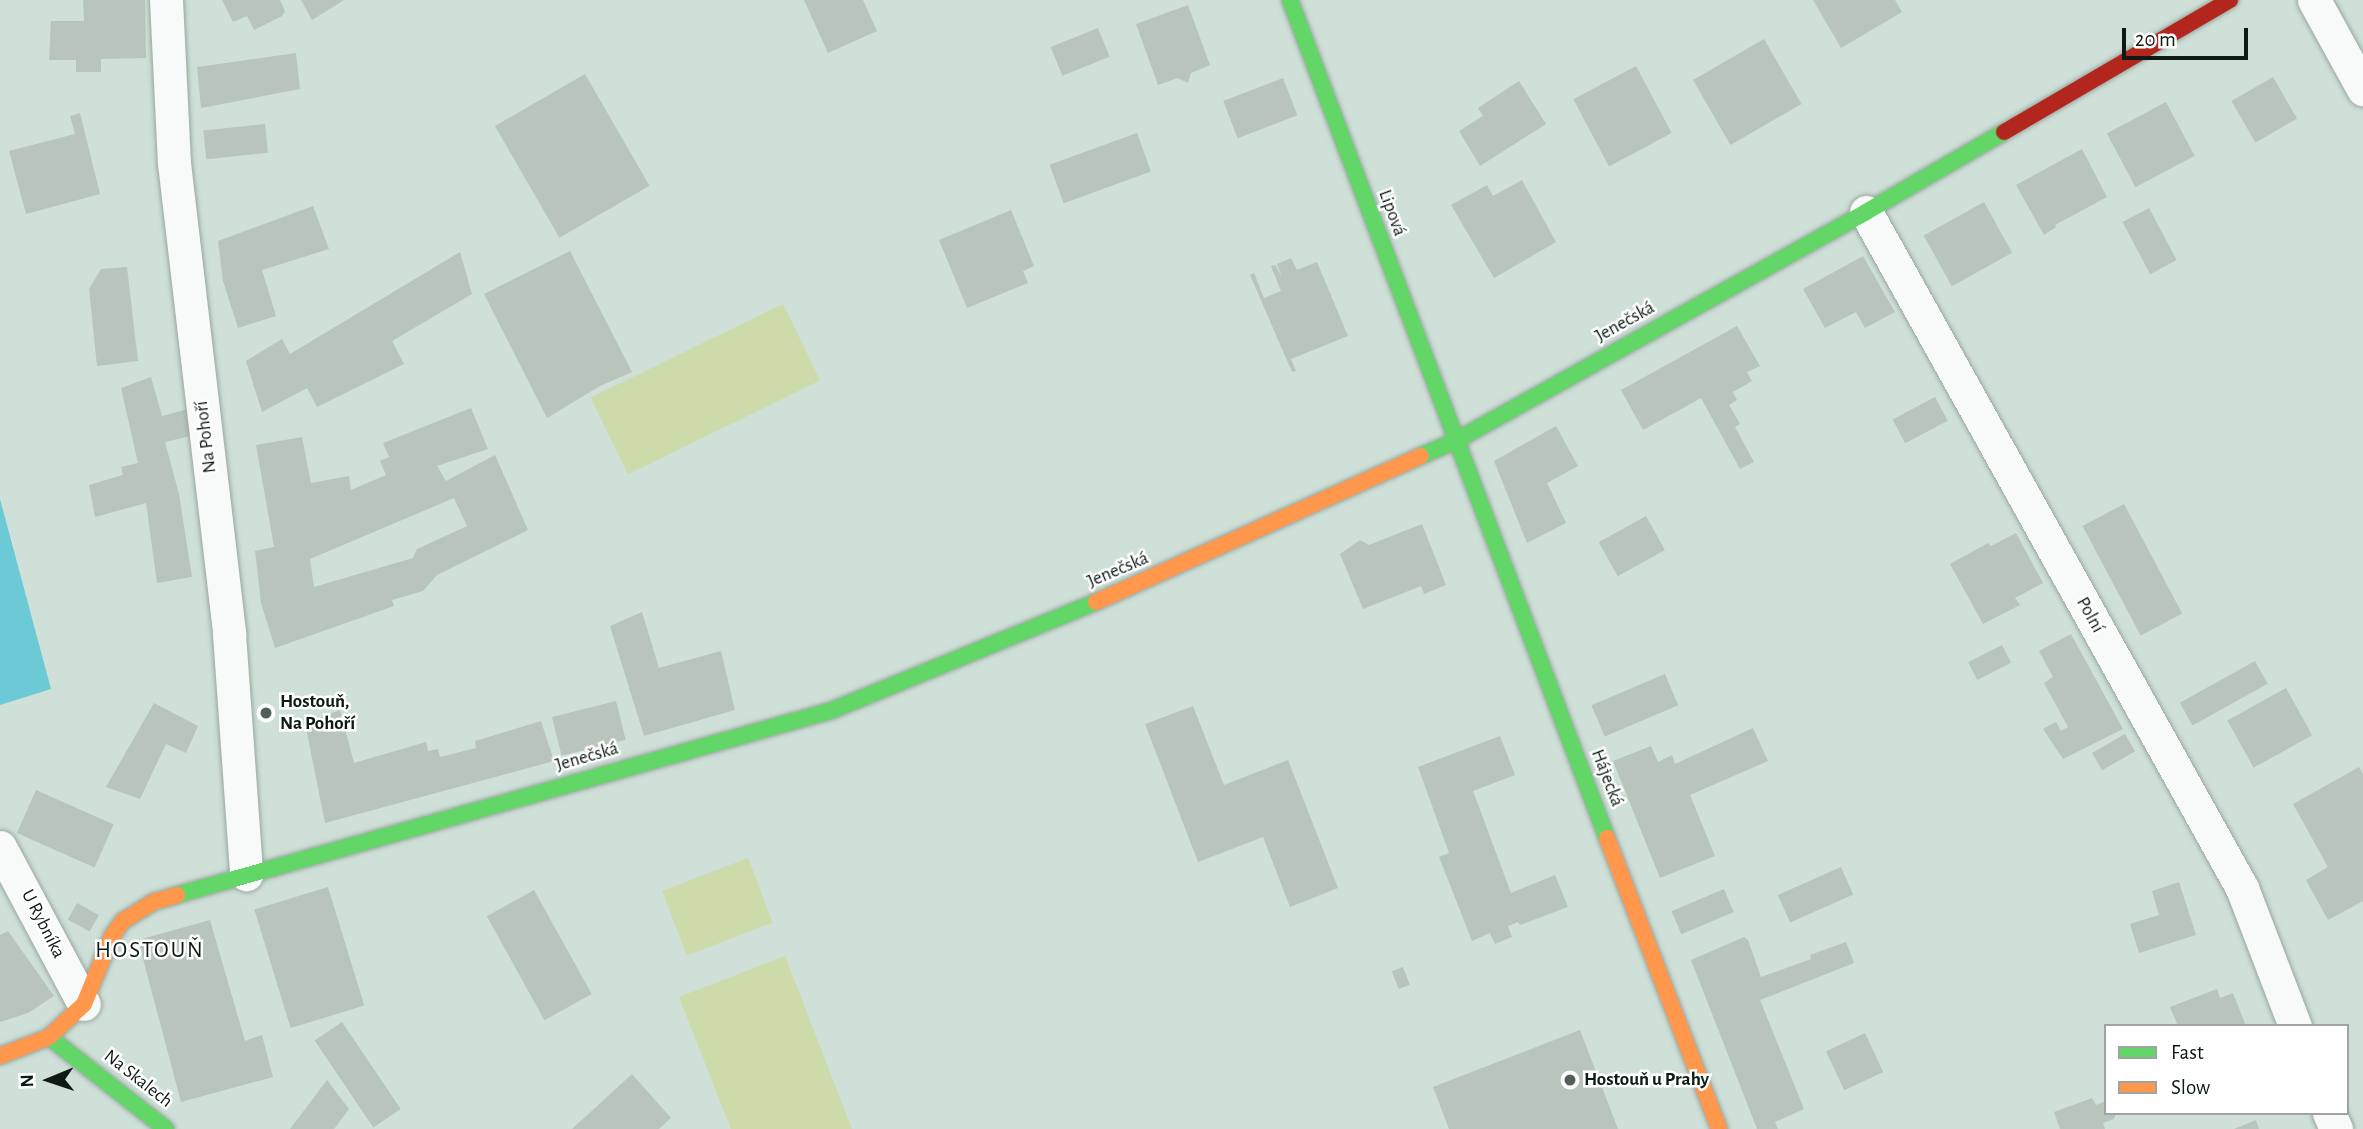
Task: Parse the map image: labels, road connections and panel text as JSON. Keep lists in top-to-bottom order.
{
  "streets": {
    "street": [
      "Lipová",
      "Jenečská",
      "Na Pohoří",
      "Polní",
      "Hájecká",
      "U Rybníka",
      "Na Skalech"
    ]
  },
  "crossings": [
    ["Lipová", "Jenečská"],
    ["Lipová", "Hájecká"],
    ["Jenečská", "Na Pohoří"],
    ["Jenečská", "Polní"],
    ["Jenečská", "Hájecká"],
    ["Jenečská", "U Rybníka"],
    ["Jenečská", "Na Skalech"]
  ],
  "districts": ["HOSTOUŇ"],
  "places": ["Hostouň, Na Pohoří", "Hostouň u Prahy"],
  "legend": ["Fast", "Slow"],
  "scale_bar": "20 m",
  "north": "left"
}
